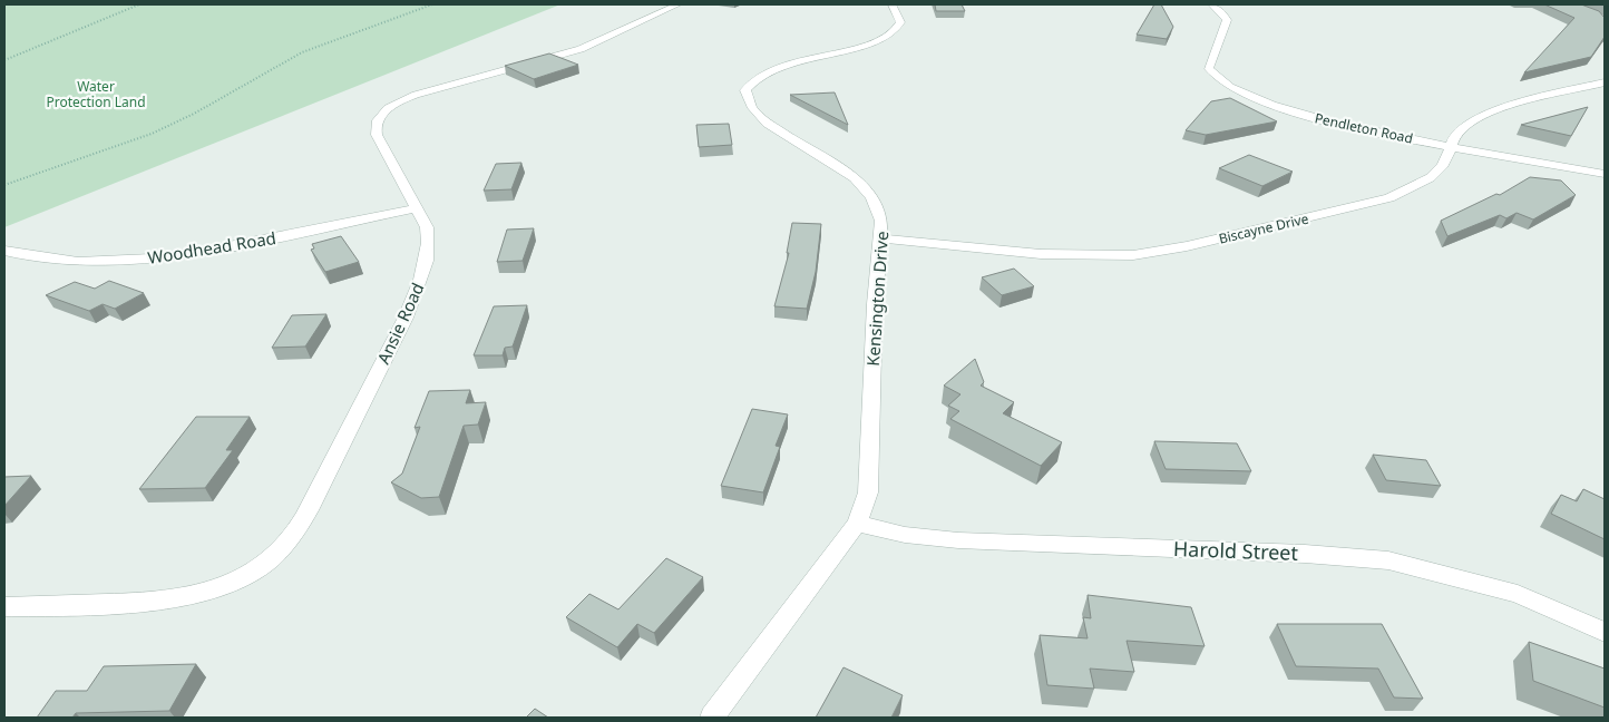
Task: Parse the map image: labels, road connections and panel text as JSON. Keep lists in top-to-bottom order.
{
  "streets": {
    "street": [
      "Pendleton Road",
      "Biscayne Drive",
      "Woodhead Road",
      "Kensington Drive",
      "Ansie Road",
      "Harold Street"
    ]
  },
  "crossings": [
    ["Pendleton Road", "Biscayne Drive"],
    ["Biscayne Drive", "Kensington Drive"],
    ["Woodhead Road", "Ansie Road"],
    ["Kensington Drive", "Harold Street"]
  ],
  "parks": ["Water Protection Land"]
}
